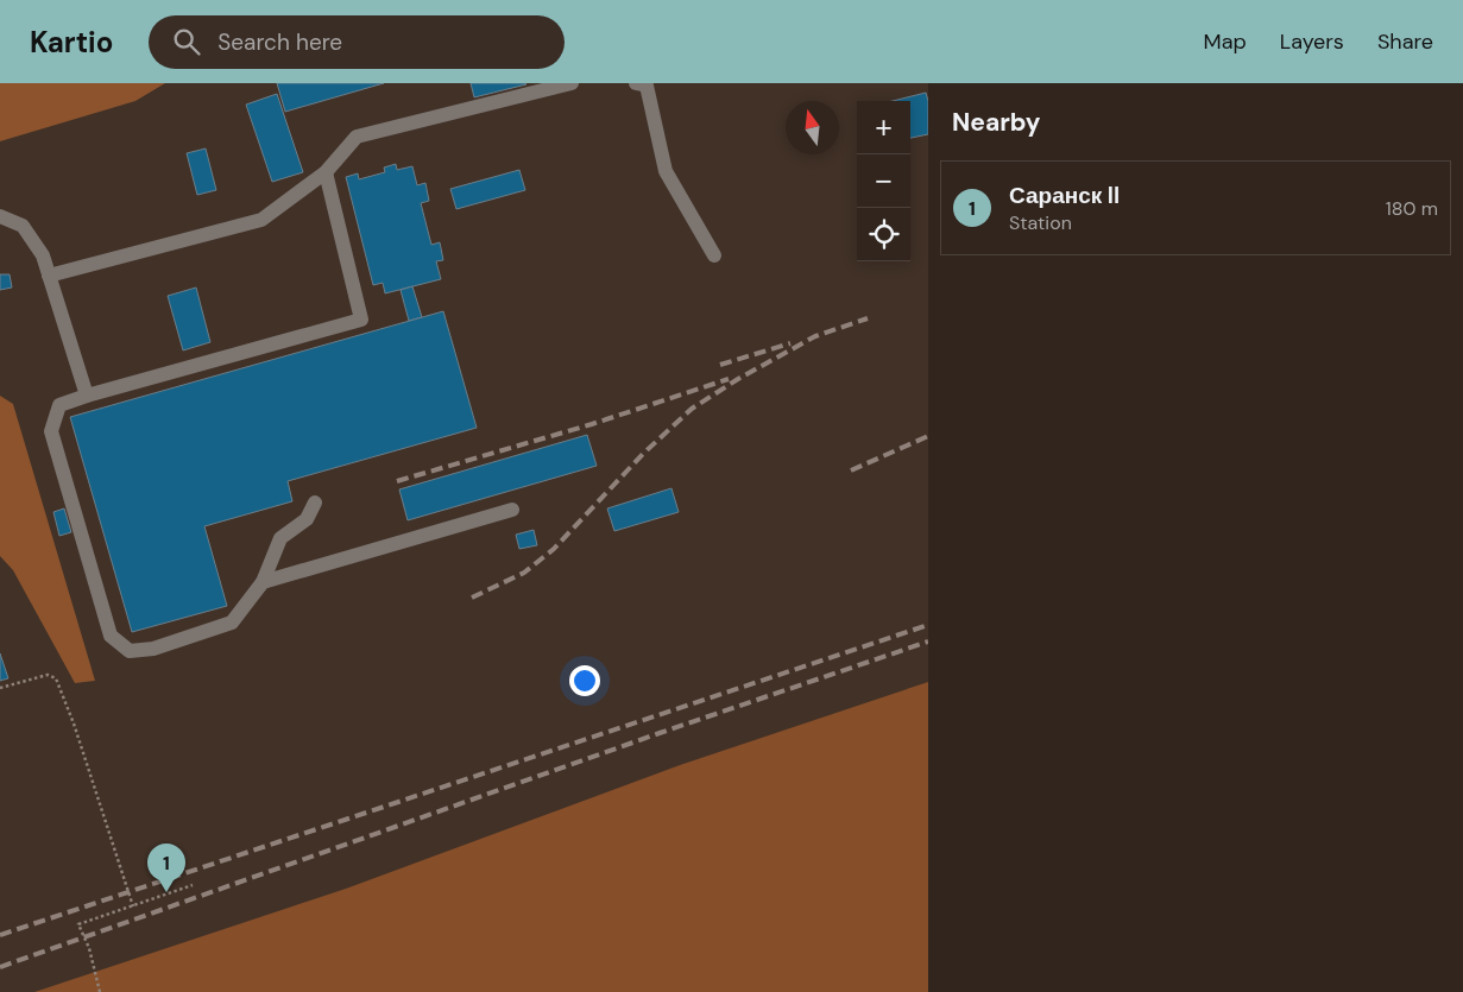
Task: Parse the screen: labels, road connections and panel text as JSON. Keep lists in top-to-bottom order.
{
  "north": "top",
  "page": {
    "header": "Kartio",
    "search": "Search here",
    "nav": ["Map", "Layers", "Share"],
    "heading": "Nearby",
    "map_buttons": ["+", "−"],
    "list": [
      {
        "mark": "1",
        "name": "Саранск II",
        "note": "Station",
        "value": "180 m"
      }
    ],
    "pins": "1"
  }
}
